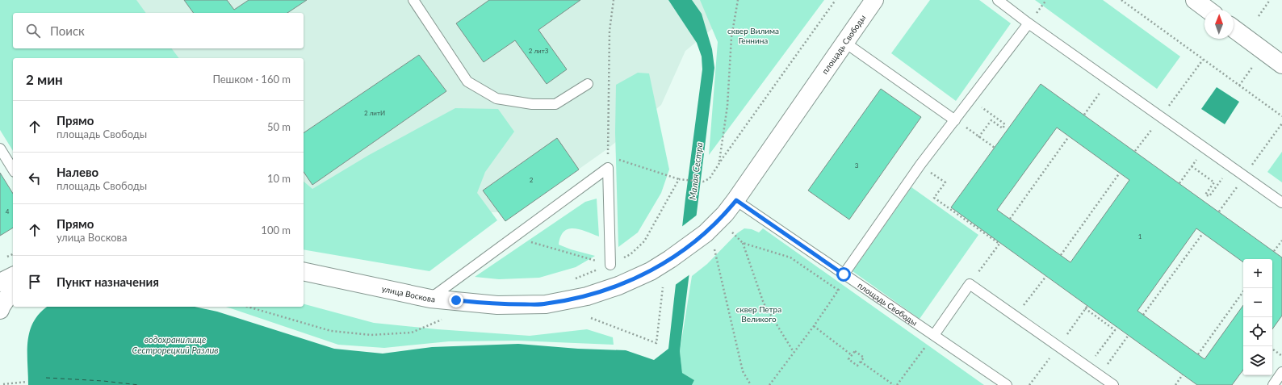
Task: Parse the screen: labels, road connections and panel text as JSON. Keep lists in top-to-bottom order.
{
  "streets": {
    "main road": ["площадь Свободы", "улица Воскова"]
  },
  "crossings": [
    ["площадь Свободы", "улица Воскова"]
  ],
  "water": ["Малая Сестра", "водохранилище Сестрорецкий Разлив"],
  "parks": ["сквер Вилима Геннина", "сквер Петра Великого"],
  "house_numbers": [
    "2 литЗ",
    "2 литИ",
    "3",
    "2",
    "4",
    "1"
  ],
  "north": "top",
  "page": {
    "search": "Поиск",
    "heading": ["2 мин", "Пешком · 160 m"],
    "list": [
      ["Прямо", "площадь Свободы", "50 m"],
      ["Налево", "площадь Свободы", "10 m"],
      ["Прямо", "улица Воскова", "100 m"],
      "Пункт назначения"
    ],
    "map_buttons": ["+", "−"]
  }
}
